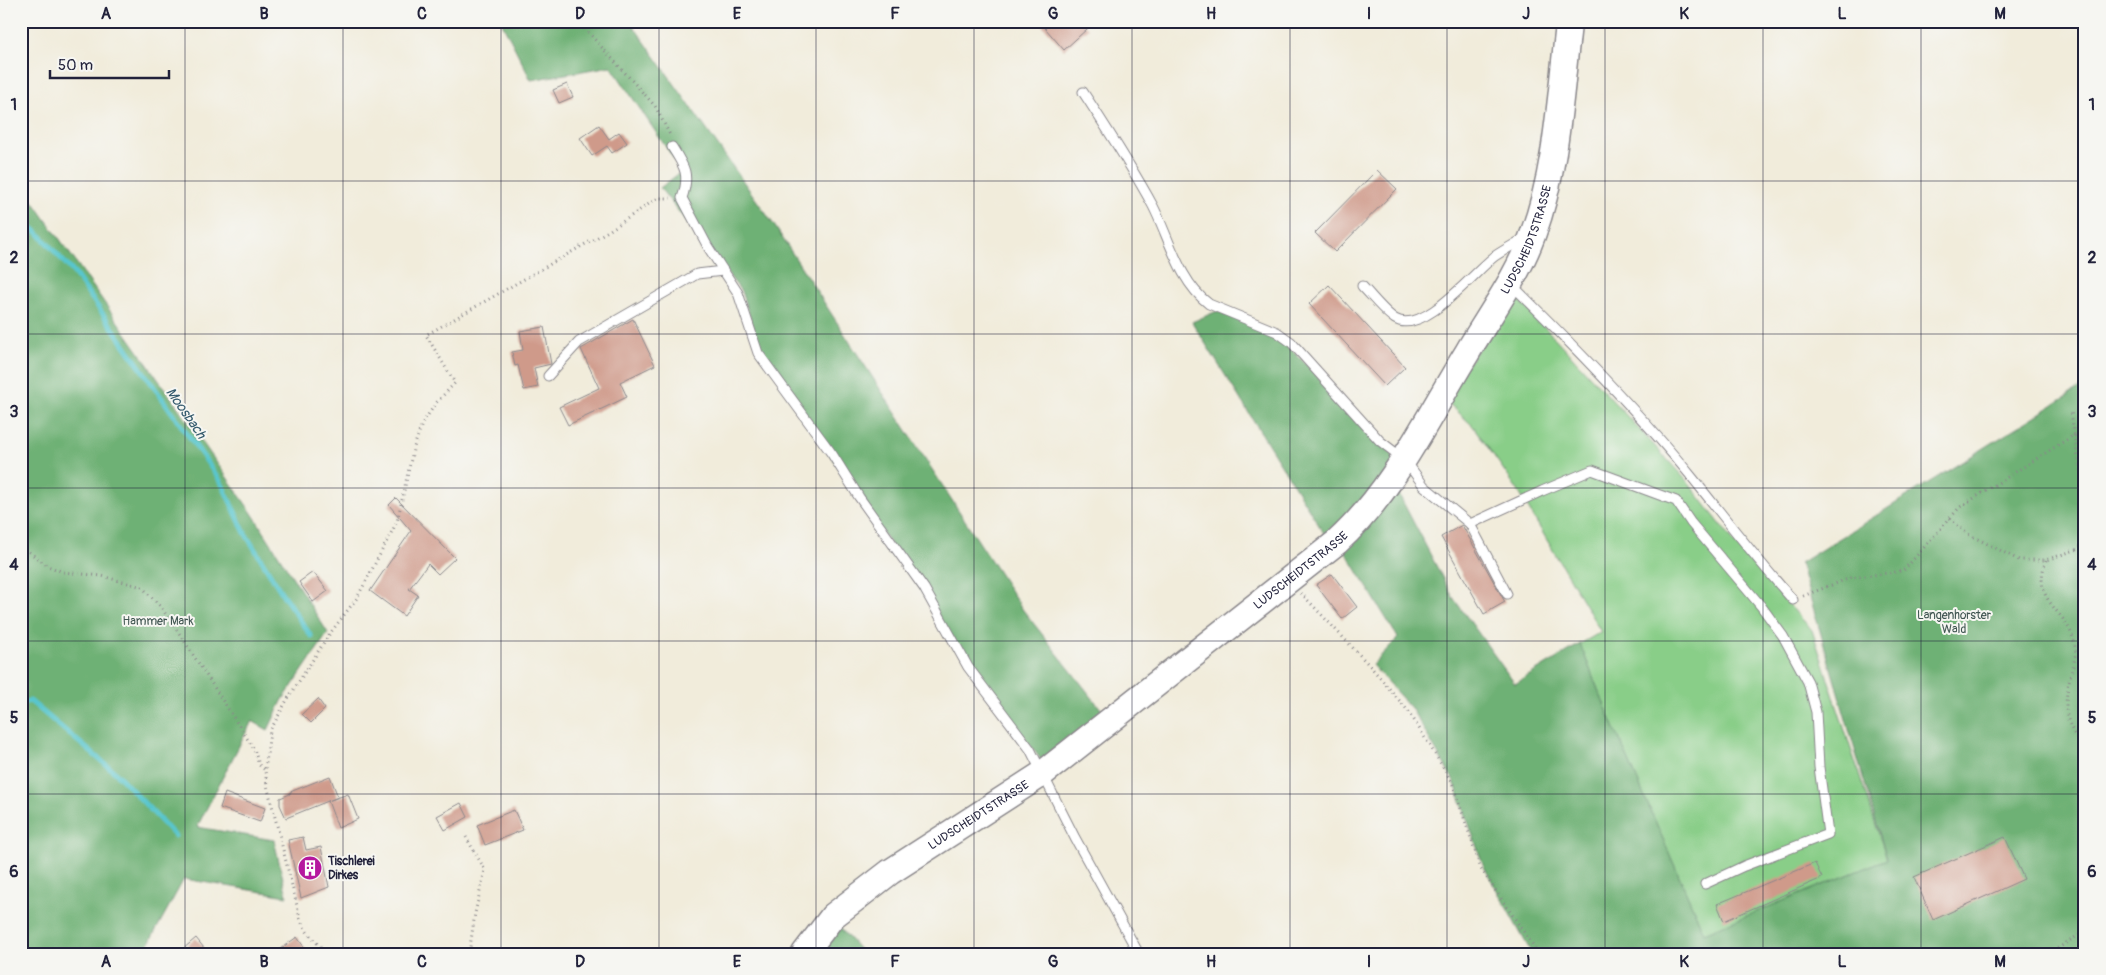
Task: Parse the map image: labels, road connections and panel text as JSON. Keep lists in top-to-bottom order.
{
  "streets": {
    "street": ["LUDSCHEIDTSTRASSE"]
  },
  "water": ["Moosbach"],
  "parks": ["Langenhorster Wald", "Hammer Mark"],
  "places": {
    "building": ["Tischlerei Dirkes"]
  },
  "scale_bar": "50 m",
  "grid": {
    "columns": [
      "A",
      "B",
      "C",
      "D",
      "E",
      "F",
      "G",
      "H",
      "I",
      "J",
      "K",
      "L",
      "M"
    ],
    "rows": [
      "1",
      "2",
      "3",
      "4",
      "5",
      "6"
    ]
  }
}
